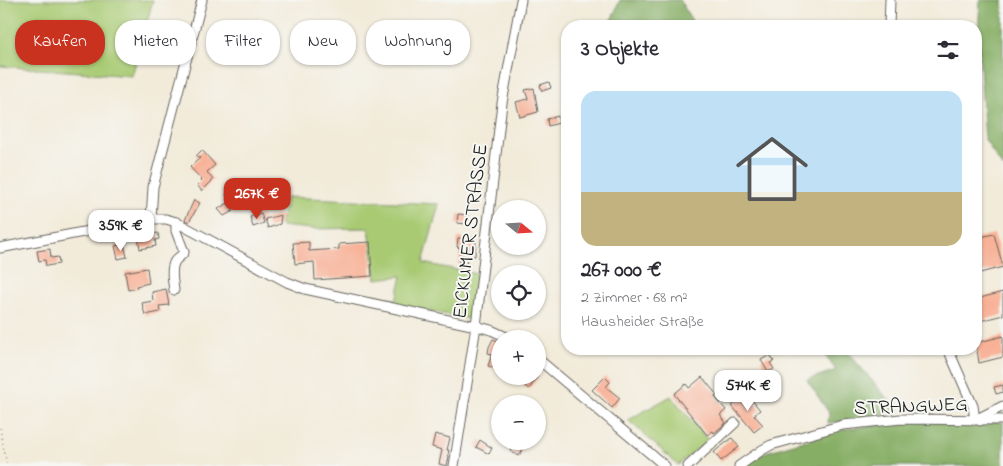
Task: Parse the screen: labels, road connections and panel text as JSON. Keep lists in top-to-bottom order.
{
  "streets": {
    "street": ["EICKUMER STRASSE", "STRANGWEG"]
  },
  "north": "right",
  "page": {
    "chip": [
      "Kaufen",
      "Mieten",
      "Filter",
      "Neu",
      "Wohnung"
    ],
    "heading": "3 Objekte",
    "list": [
      {
        "name": "267 000 €",
        "note": "2 Zimmer · 68 m² · Hausheider Straße"
      }
    ],
    "price": ["267K €", "359K €", "574K €"],
    "map_buttons": ["+", "−"]
  }
}
